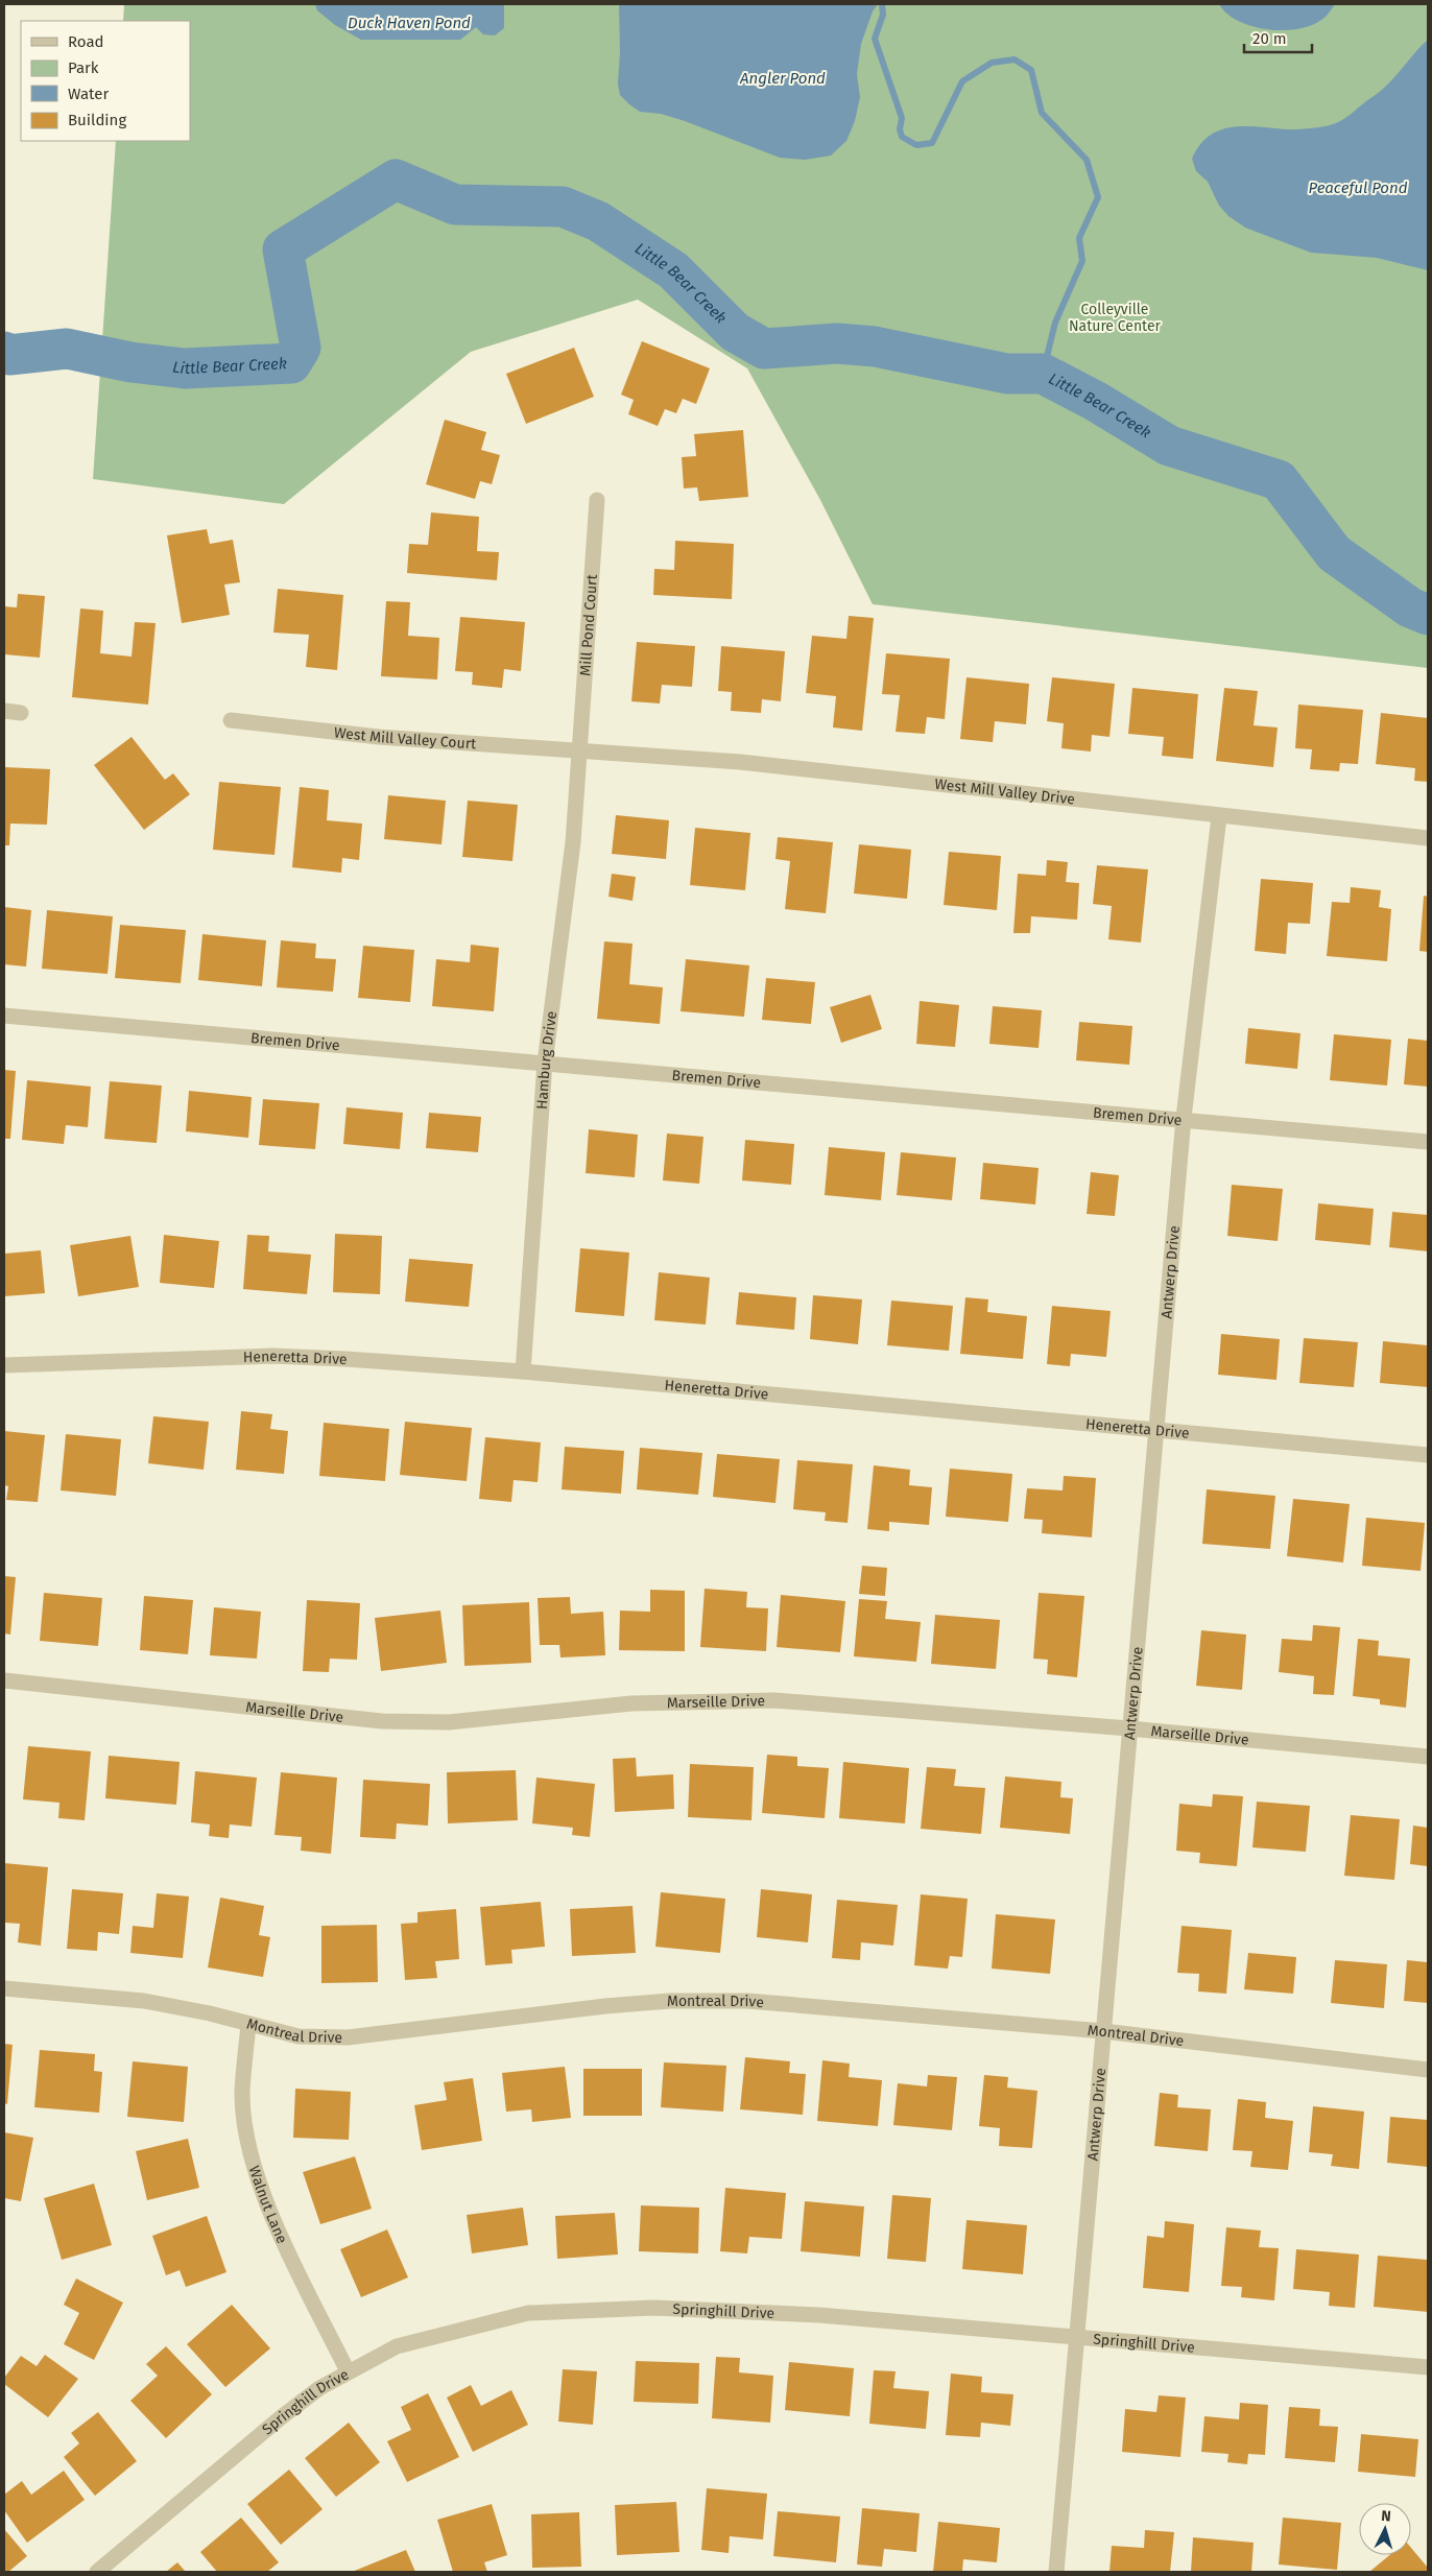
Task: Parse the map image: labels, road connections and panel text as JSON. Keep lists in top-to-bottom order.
{
  "streets": {
    "street": [
      "Mill Pond Court",
      "West Mill Valley Court",
      "West Mill Valley Drive",
      "Bremen Drive",
      "Hamburg Drive",
      "Antwerp Drive",
      "Heneretta Drive",
      "Marseille Drive",
      "Montreal Drive",
      "Walnut Lane",
      "Springhill Drive"
    ]
  },
  "crossings": [
    ["Mill Pond Court", "West Mill Valley Court"],
    ["Mill Pond Court", "West Mill Valley Drive"],
    ["Mill Pond Court", "Hamburg Drive"],
    ["West Mill Valley Court", "West Mill Valley Drive"],
    ["West Mill Valley Court", "Hamburg Drive"],
    ["West Mill Valley Drive", "Hamburg Drive"],
    ["West Mill Valley Drive", "Antwerp Drive"],
    ["Bremen Drive", "Hamburg Drive"],
    ["Bremen Drive", "Antwerp Drive"],
    ["Hamburg Drive", "Heneretta Drive"],
    ["Antwerp Drive", "Heneretta Drive"],
    ["Antwerp Drive", "Marseille Drive"],
    ["Antwerp Drive", "Montreal Drive"],
    ["Antwerp Drive", "Springhill Drive"],
    ["Montreal Drive", "Walnut Lane"],
    ["Walnut Lane", "Springhill Drive"]
  ],
  "water": [
    "Duck Haven Pond",
    "Angler Pond",
    "Peaceful Pond",
    "Little Bear Creek"
  ],
  "parks": ["Colleyville Nature Center"],
  "legend": [
    "Road",
    "Park",
    "Water",
    "Building"
  ],
  "scale_bar": "20 m",
  "north": "top"
}
